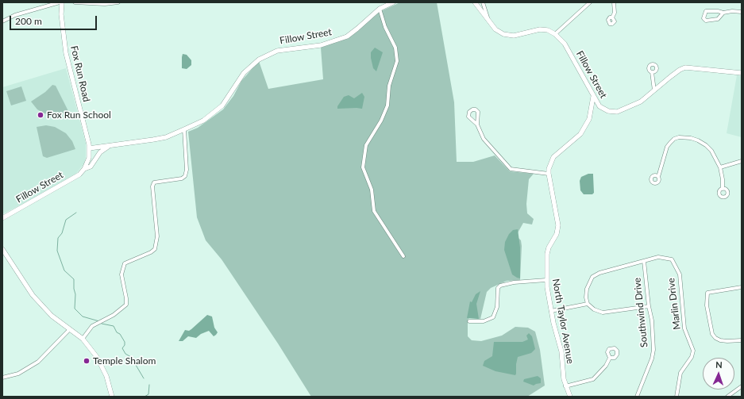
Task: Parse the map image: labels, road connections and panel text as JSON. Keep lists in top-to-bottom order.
{
  "streets": {
    "street": [
      "Fillow Street",
      "Fox Run Road",
      "Marlin Drive",
      "Southwind Drive",
      "North Taylor Avenue"
    ]
  },
  "crossings": [
    ["Fillow Street", "Fox Run Road"],
    ["Fillow Street", "North Taylor Avenue"],
    ["Marlin Drive", "Southwind Drive"]
  ],
  "places": ["Fox Run School", "Temple Shalom"],
  "scale_bar": "200 m",
  "north": "top"
}
